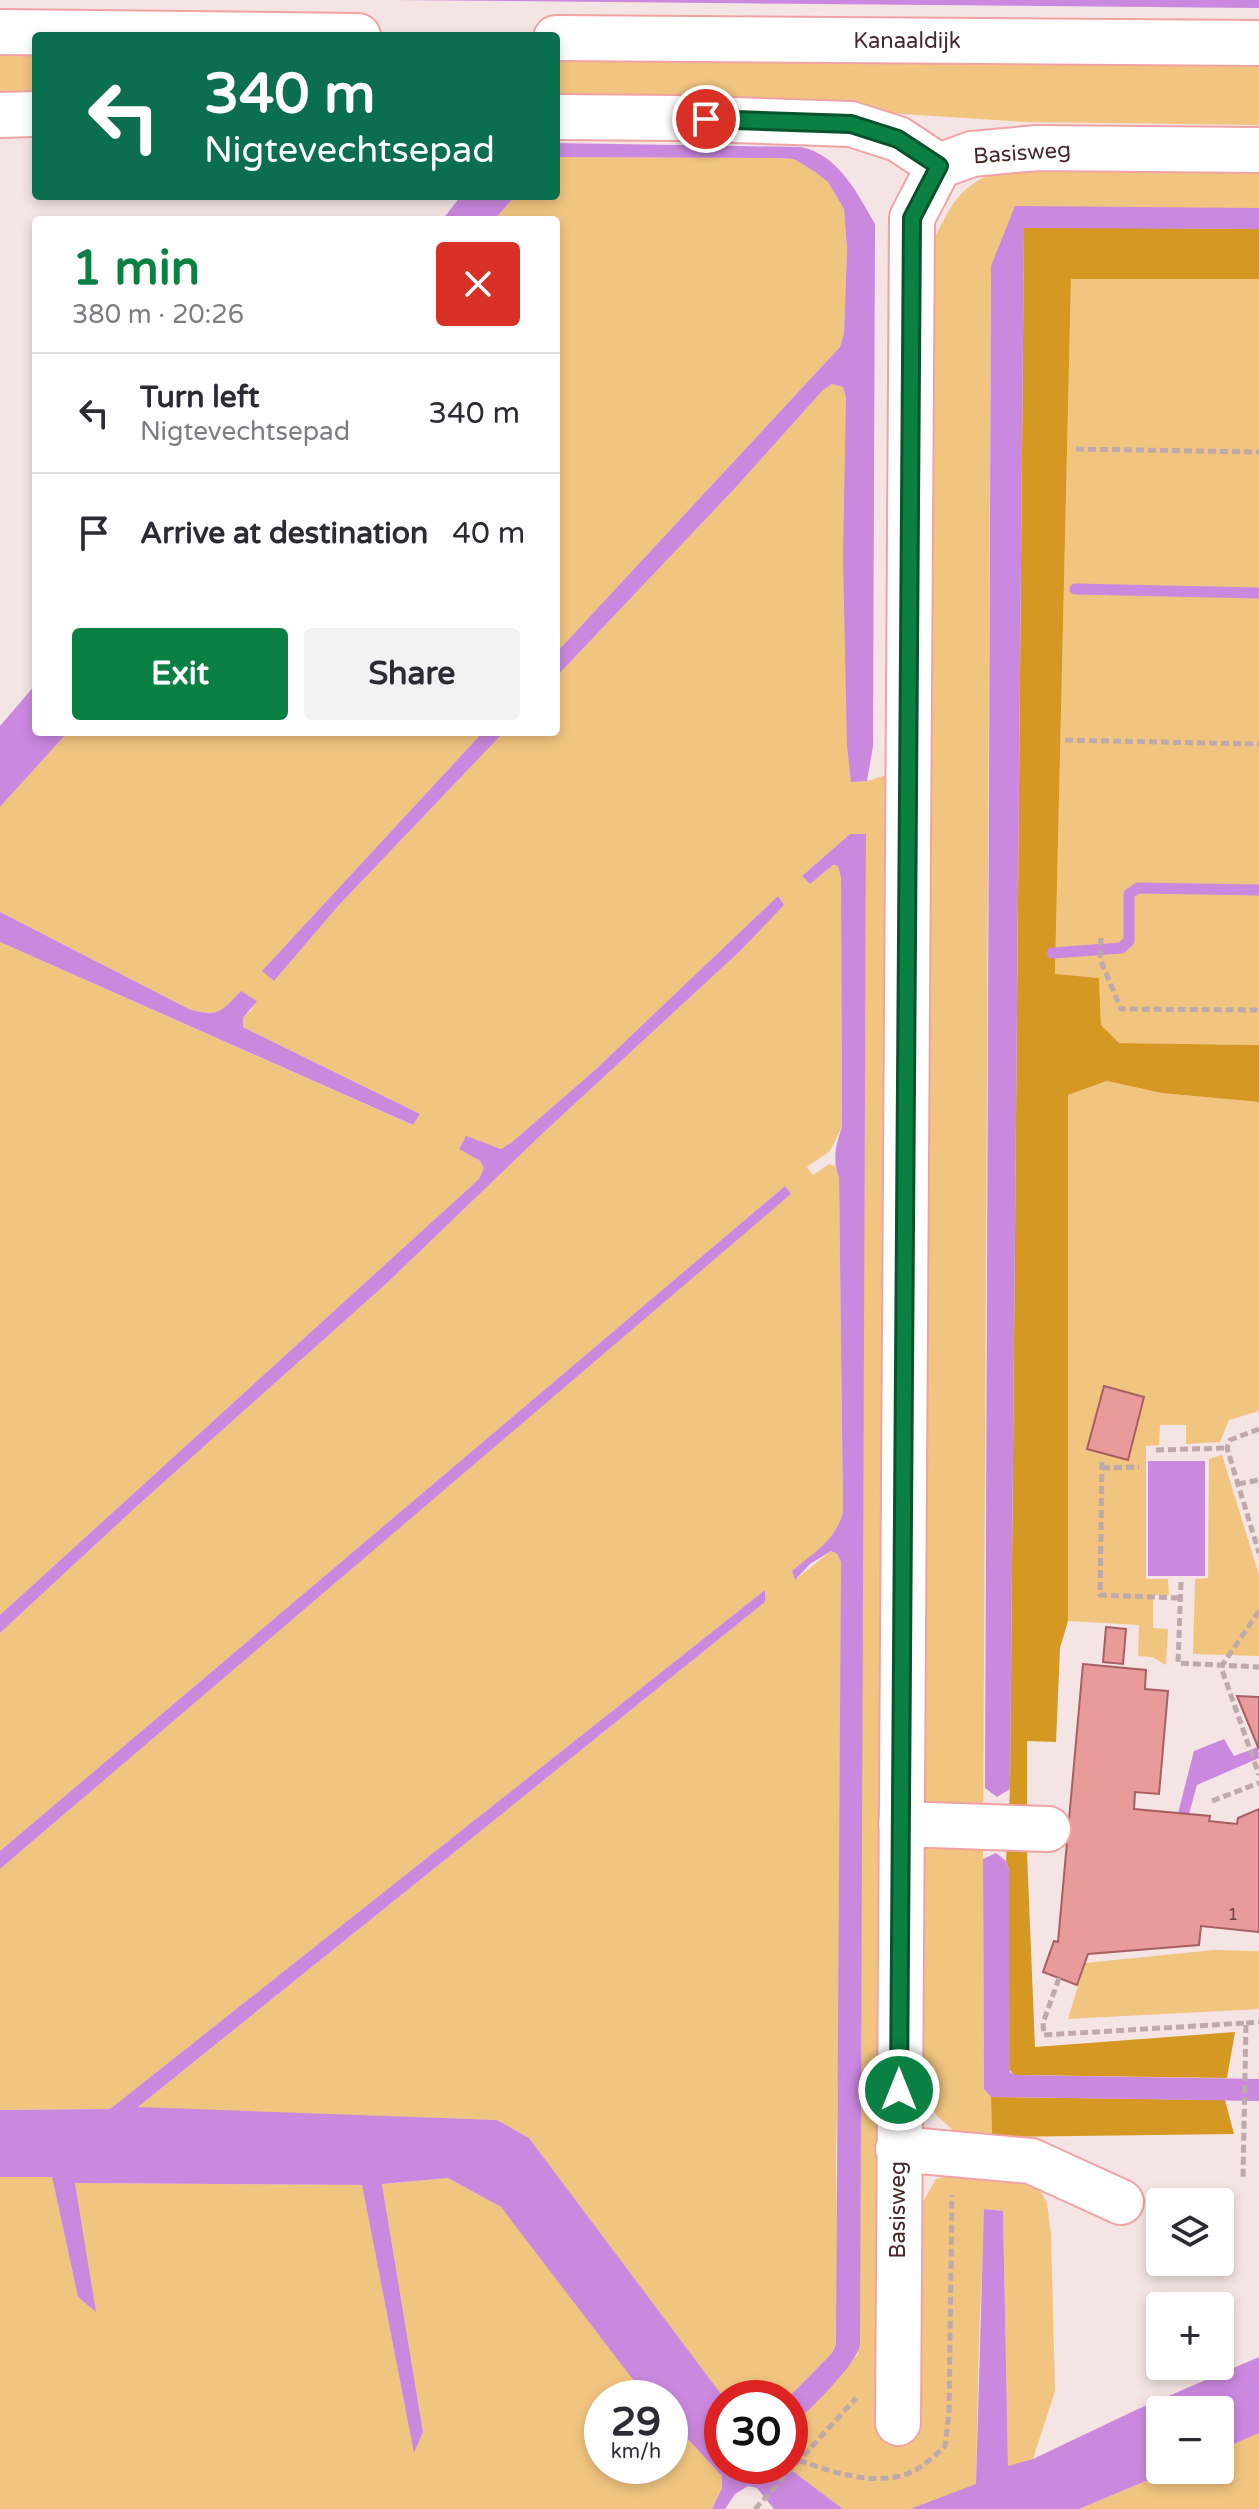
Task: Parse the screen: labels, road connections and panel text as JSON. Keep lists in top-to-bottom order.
{
  "streets": {
    "street": ["Kanaaldijk", "Basisweg"]
  },
  "house_numbers": ["1"],
  "page": {
    "turn": ["340 m", "Nigtevechtsepad"],
    "heading": ["1 min", "380 m · 20:26"],
    "list": [
      {
        "name": "Turn left",
        "note": "Nigtevechtsepad",
        "value": "340 m"
      },
      {
        "name": "Arrive at destination",
        "value": "40 m"
      }
    ],
    "buttons": ["Exit", "Share"],
    "map_buttons": ["+", "−"],
    "speed": "29 km/h",
    "limit": "30"
  }
}
